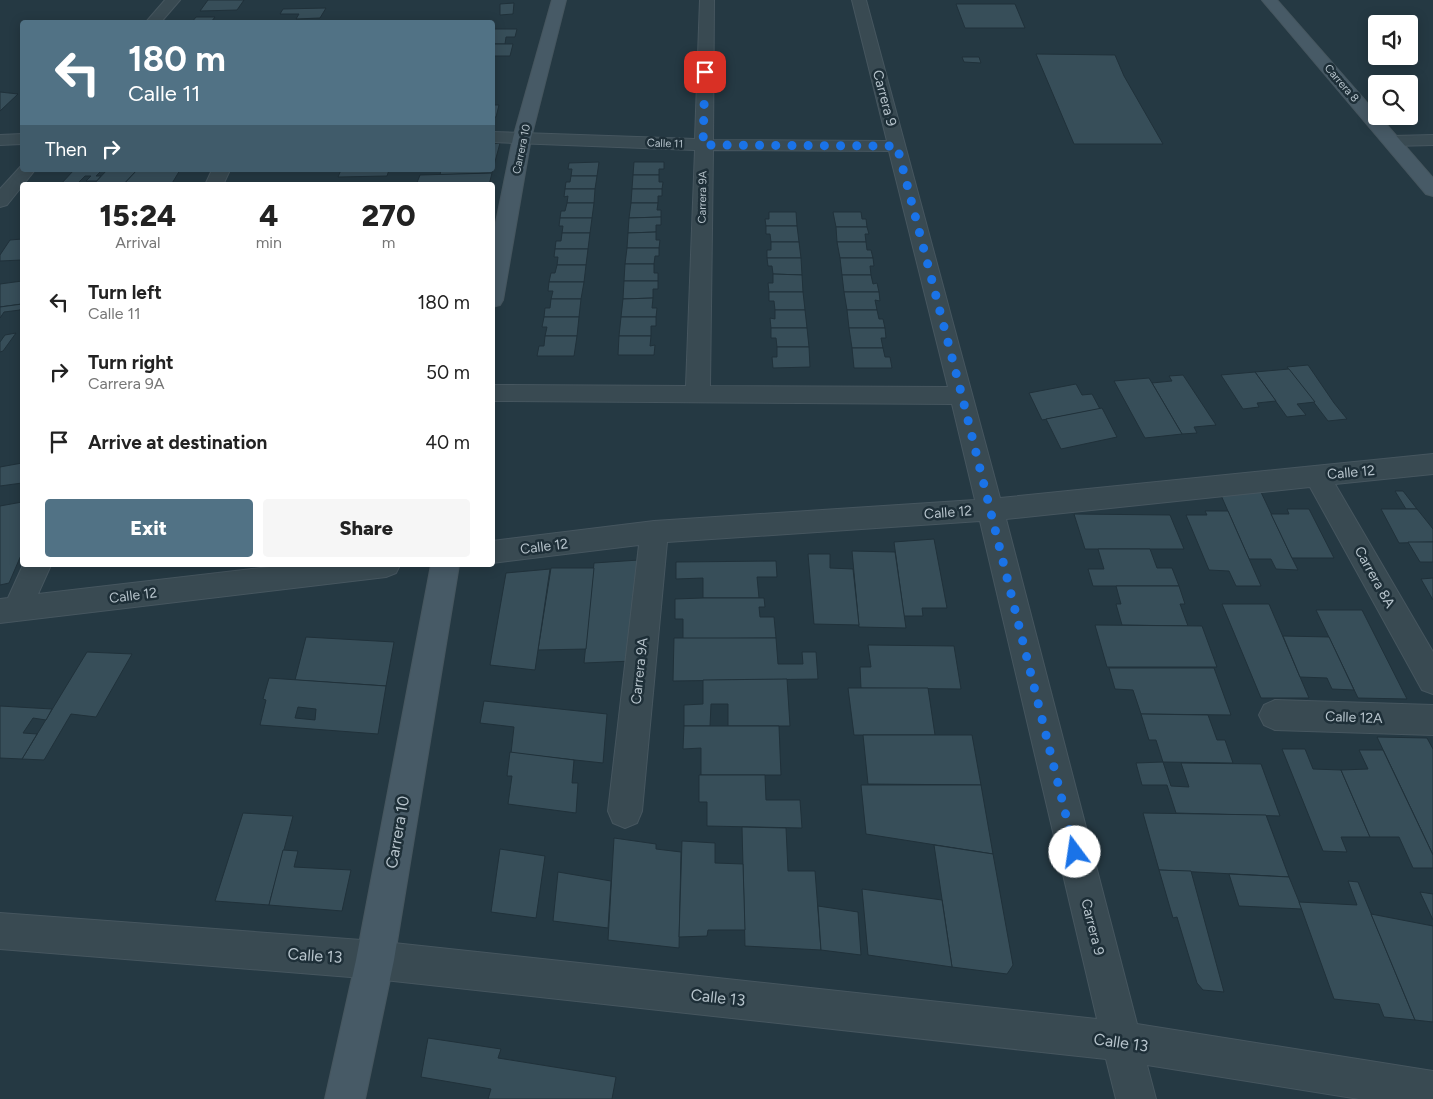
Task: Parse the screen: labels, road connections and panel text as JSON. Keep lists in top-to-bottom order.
{
  "streets": {
    "street": [
      "Carrera 8",
      "Carrera 9",
      "Calle 11",
      "Carrera 10",
      "Carrera 9A",
      "Calle 12",
      "Carrera 8A",
      "Calle 12A",
      "Calle 13"
    ]
  },
  "crossings": [
    ["Carrera 9", "Calle 11"],
    ["Carrera 9", "Calle 12"],
    ["Carrera 9", "Calle 13"],
    ["Calle 11", "Carrera 10"],
    ["Calle 11", "Carrera 9A"],
    ["Carrera 10", "Calle 13"],
    ["Carrera 9A", "Calle 12"],
    ["Calle 12", "Carrera 8A"]
  ],
  "page": {
    "turn": ["180 m", "Calle 11"],
    "then": "Then",
    "eta": [
      "15:24",
      "Arrival",
      "4",
      "min",
      "270",
      "m"
    ],
    "list": [
      {
        "name": "Turn left",
        "note": "Calle 11",
        "value": "180 m"
      },
      {
        "name": "Turn right",
        "note": "Carrera 9A",
        "value": "50 m"
      },
      {
        "name": "Arrive at destination",
        "value": "40 m"
      }
    ],
    "buttons": ["Exit", "Share"]
  }
}
